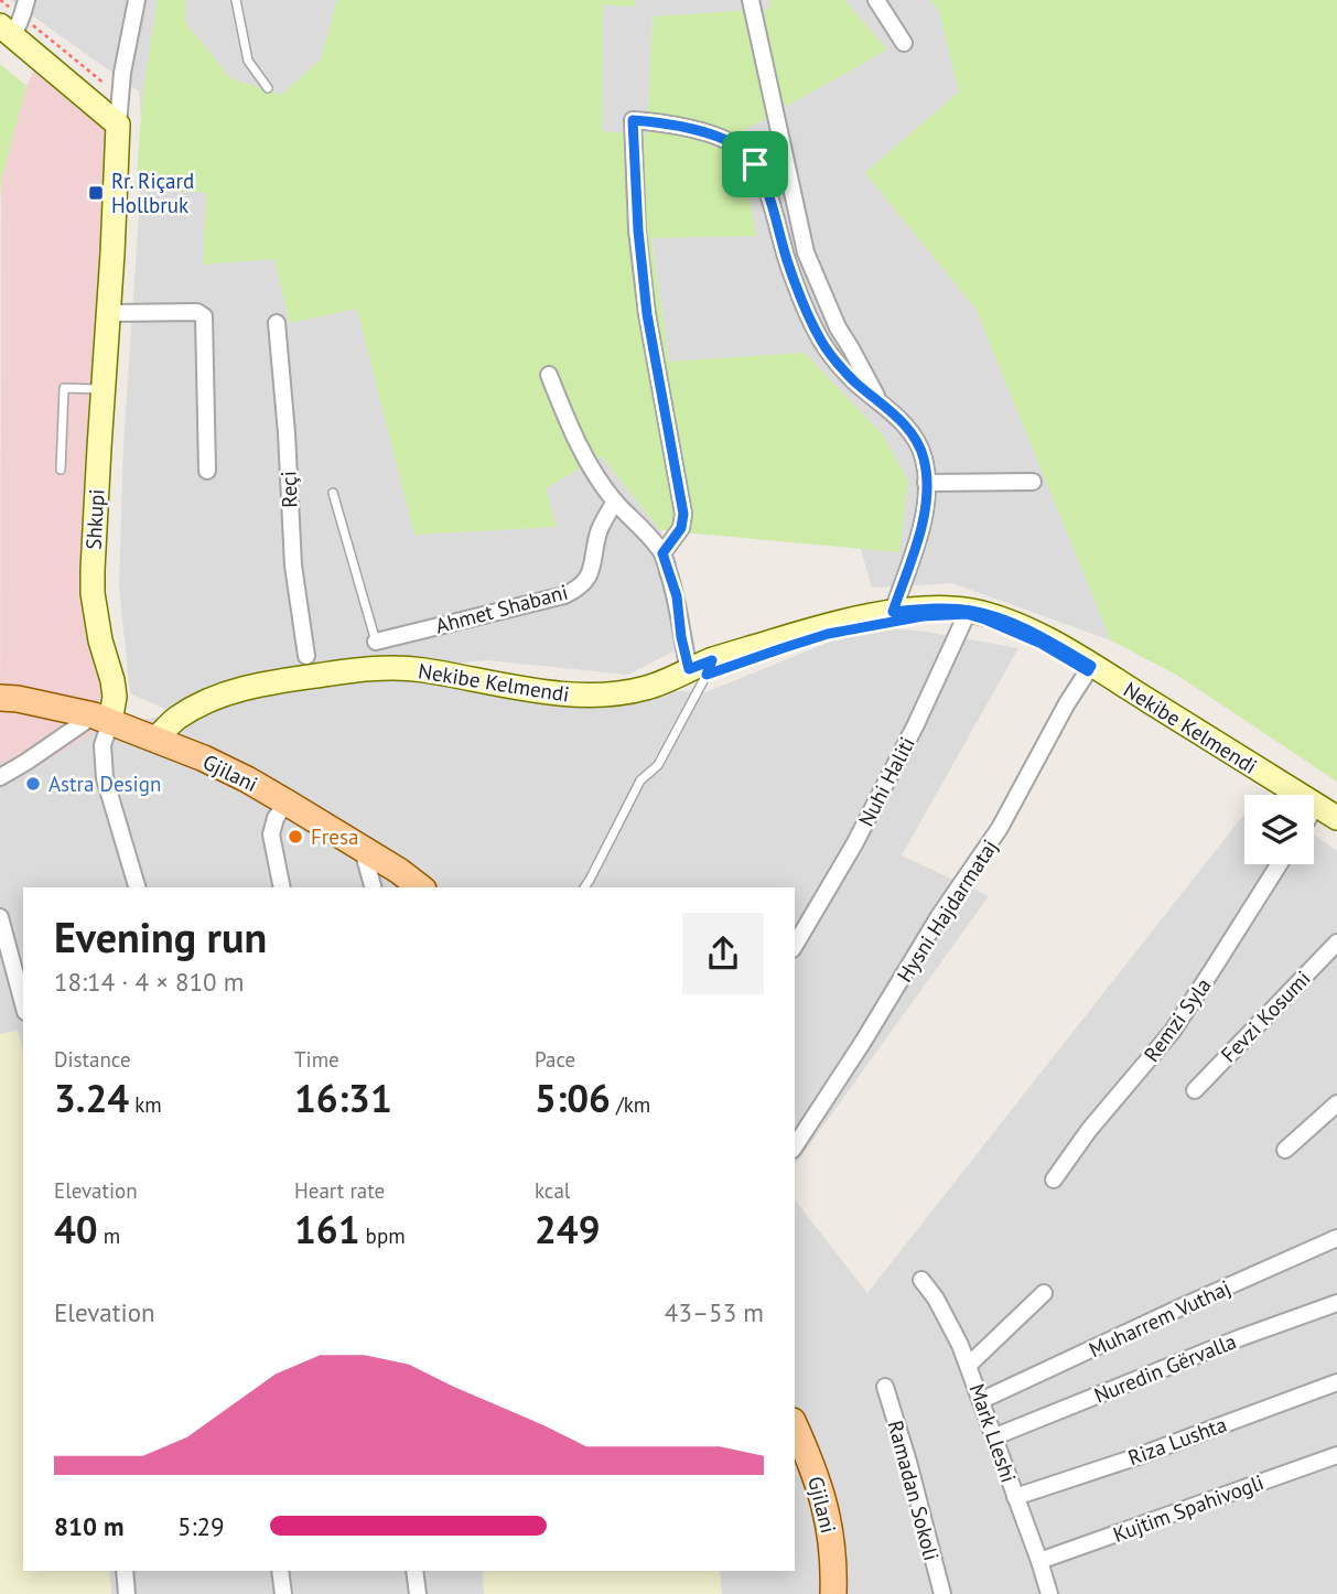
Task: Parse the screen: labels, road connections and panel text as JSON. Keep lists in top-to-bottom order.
{
  "streets": {
    "main road": ["Gjilani"],
    "street": [
      "Reçi",
      "Shkupi",
      "Ahmet Shabani",
      "Nekibe Kelmendi",
      "Nuhi Haliti",
      "Hysni Hajdarmataj",
      "Fevzi Kosumi",
      "Remzi Syla",
      "Muharrem Vuthaj",
      "Nuredin Gërvalla",
      "Mark Lleshi",
      "Riza Lushta",
      "Ramadan Sokoli",
      "Kujtim Spahivogli"
    ]
  },
  "crossings": [
    ["Shkupi", "Gjilani"],
    ["Nekibe Kelmendi", "Gjilani"],
    ["Nekibe Kelmendi", "Nuhi Haliti"],
    ["Nekibe Kelmendi", "Hysni Hajdarmataj"],
    ["Muharrem Vuthaj", "Mark Lleshi"],
    ["Nuredin Gërvalla", "Mark Lleshi"],
    ["Mark Lleshi", "Riza Lushta"],
    ["Mark Lleshi", "Kujtim Spahivogli"]
  ],
  "places": {
    "transit": ["Rr. Riçard Hollbruk"],
    "other": ["Astra Design", "Fresa"]
  },
  "page": {
    "heading": ["Evening run", "18:14 · 4 × 810 m"],
    "stats": [
      ["Distance", "3.24 km"],
      ["Time", "16:31"],
      ["Pace", "5:06 /km"],
      ["Elevation", "40 m"],
      ["Heart rate", "161 bpm"],
      ["kcal", "249"]
    ],
    "chart": ["Elevation", "43–53 m"],
    "list": [
      {
        "name": "810 m",
        "note": "5:29"
      }
    ]
  }
}
